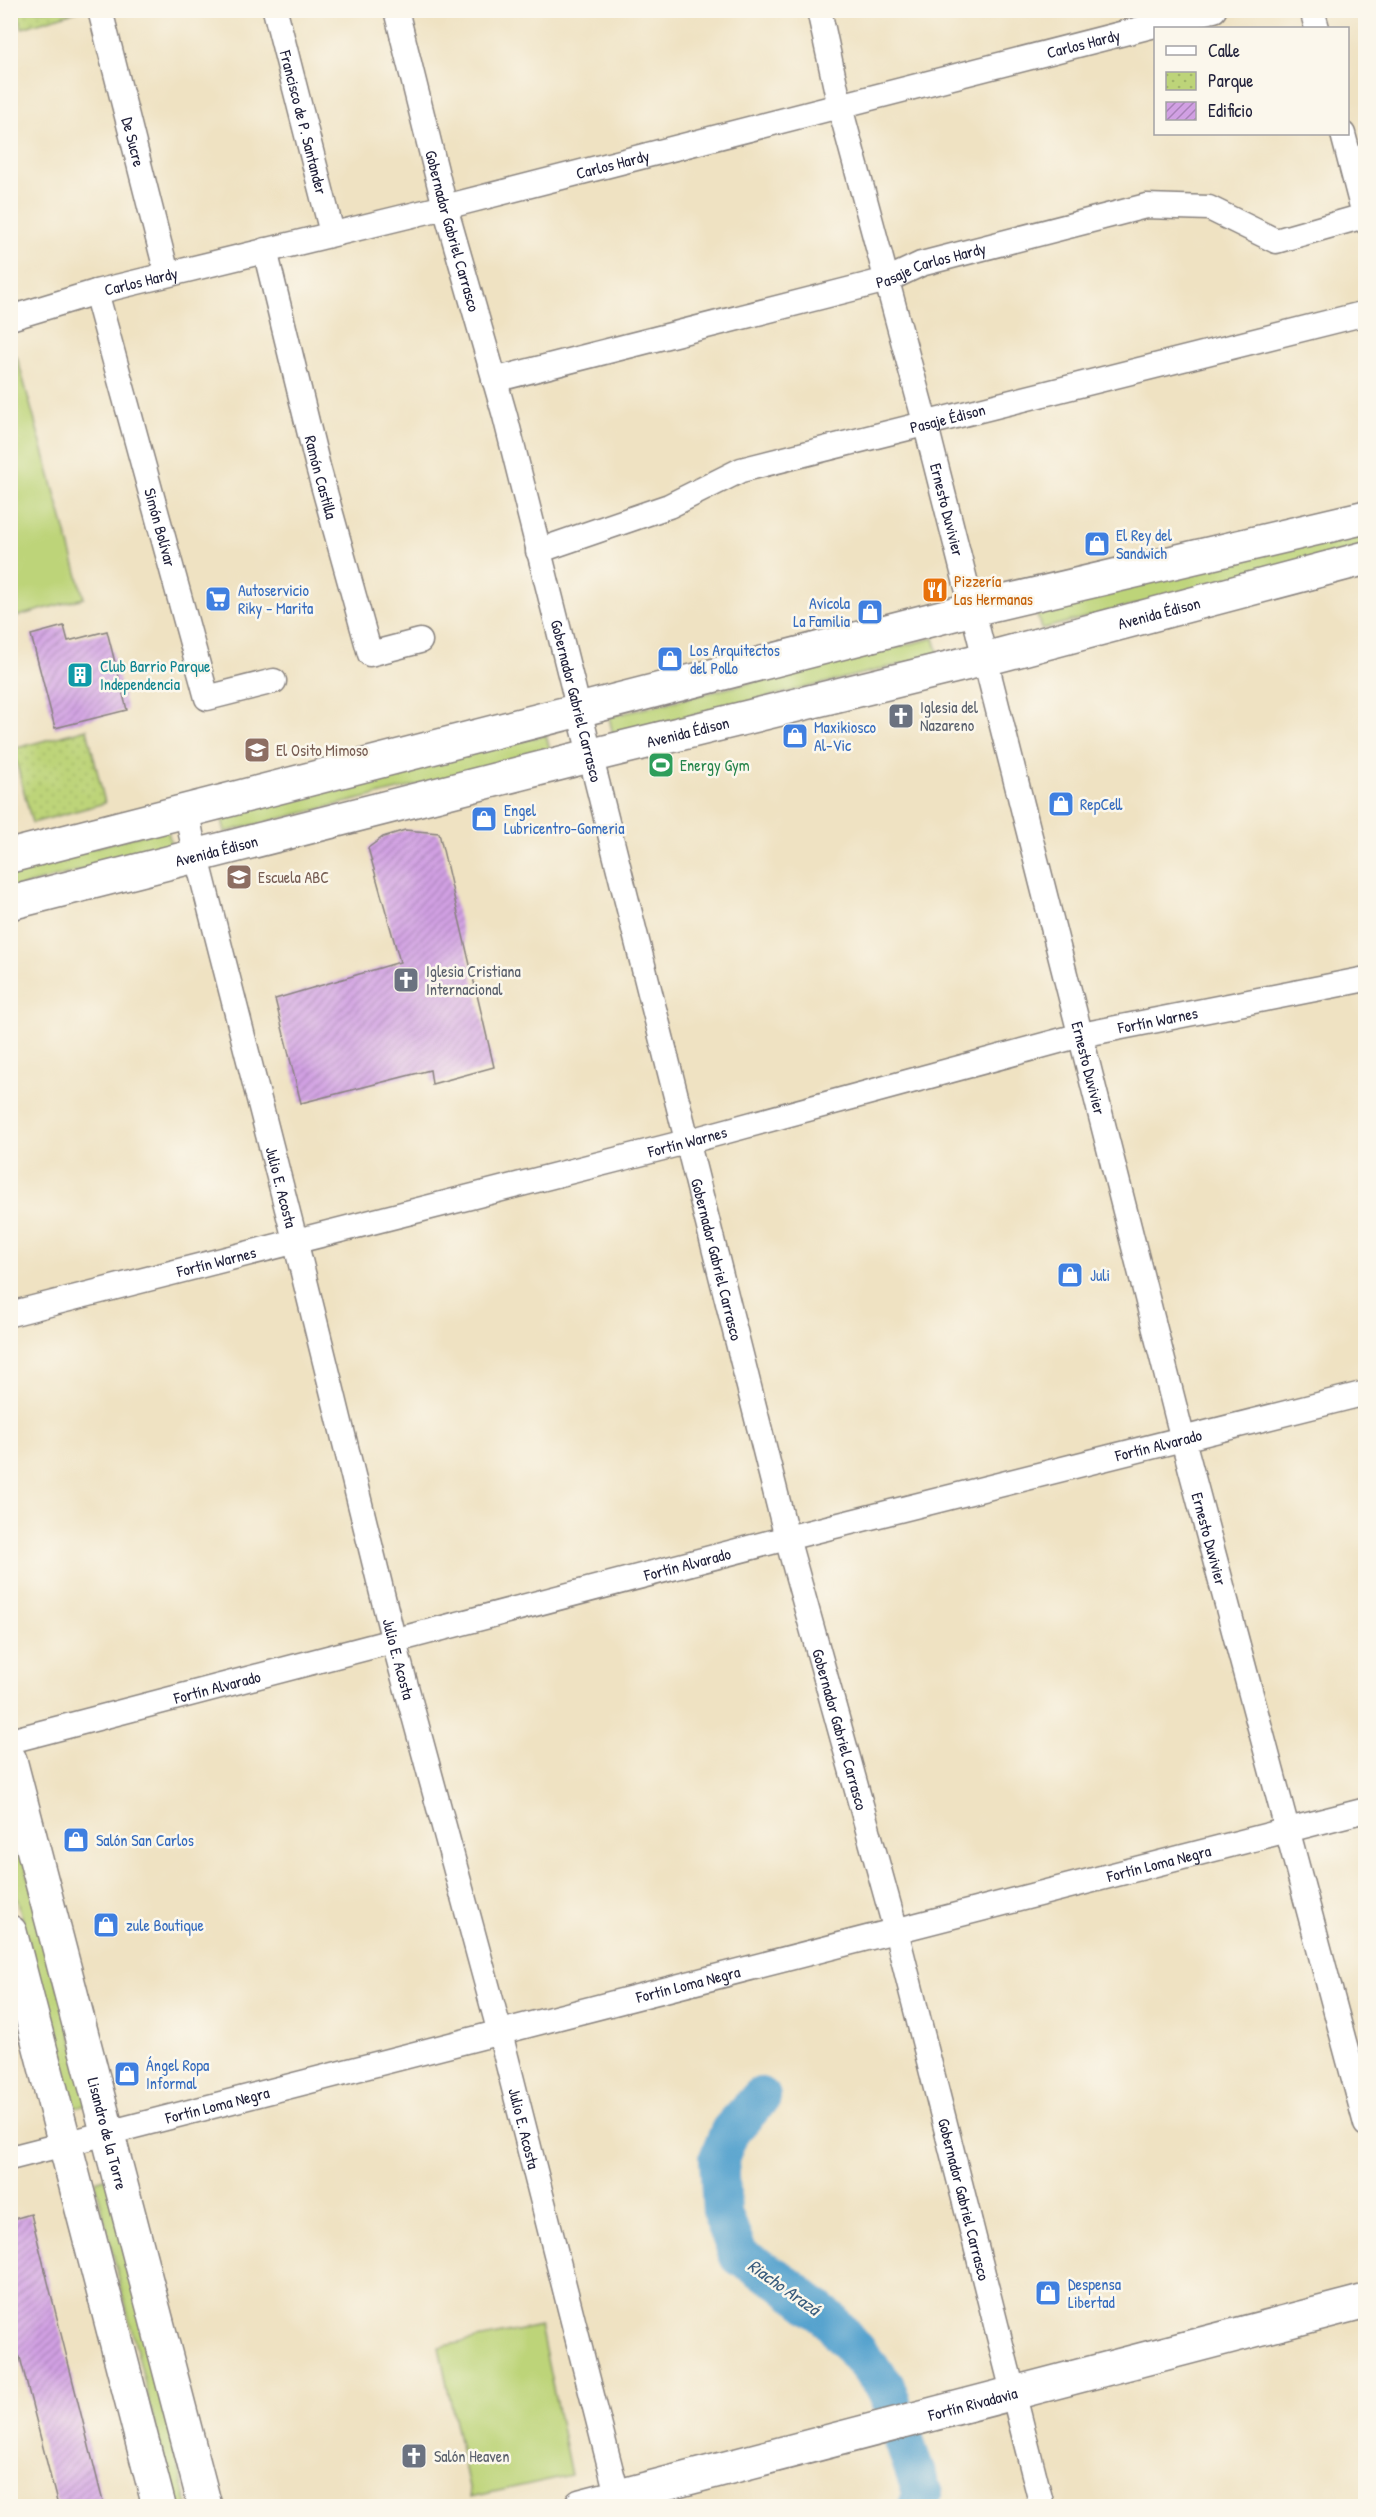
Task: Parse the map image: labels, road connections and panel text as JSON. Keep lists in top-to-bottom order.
{
  "streets": {
    "main road": ["Avenida Édison", "Lisandro de la Torre", "Fortín Rivadavia"],
    "street": [
      "Carlos Hardy",
      "Francisco de P. Santander",
      "De Sucre",
      "Gobernador Gabriel Carrasco",
      "Pasaje Carlos Hardy",
      "Pasaje Édison",
      "Ramón Castilla",
      "Ernesto Duvivier",
      "Simón Bolívar",
      "Fortín Warnes",
      "Julio E. Acosta",
      "Fortín Alvarado",
      "Fortín Loma Negra"
    ]
  },
  "crossings": [
    ["Carlos Hardy", "Francisco de P. Santander"],
    ["Carlos Hardy", "De Sucre"],
    ["Carlos Hardy", "Gobernador Gabriel Carrasco"],
    ["Carlos Hardy", "Ramón Castilla"],
    ["Carlos Hardy", "Ernesto Duvivier"],
    ["Carlos Hardy", "Simón Bolívar"],
    ["Gobernador Gabriel Carrasco", "Pasaje Carlos Hardy"],
    ["Gobernador Gabriel Carrasco", "Pasaje Édison"],
    ["Gobernador Gabriel Carrasco", "Avenida Édison"],
    ["Gobernador Gabriel Carrasco", "Fortín Warnes"],
    ["Gobernador Gabriel Carrasco", "Fortín Alvarado"],
    ["Gobernador Gabriel Carrasco", "Fortín Loma Negra"],
    ["Gobernador Gabriel Carrasco", "Fortín Rivadavia"],
    ["Pasaje Carlos Hardy", "Ernesto Duvivier"],
    ["Pasaje Édison", "Ernesto Duvivier"],
    ["Ernesto Duvivier", "Avenida Édison"],
    ["Ernesto Duvivier", "Fortín Warnes"],
    ["Ernesto Duvivier", "Fortín Alvarado"],
    ["Ernesto Duvivier", "Fortín Loma Negra"],
    ["Avenida Édison", "Julio E. Acosta"],
    ["Fortín Warnes", "Julio E. Acosta"],
    ["Julio E. Acosta", "Fortín Alvarado"],
    ["Julio E. Acosta", "Fortín Loma Negra"],
    ["Julio E. Acosta", "Fortín Rivadavia"],
    ["Fortín Loma Negra", "Lisandro de la Torre"]
  ],
  "water": ["Riacho Arazá"],
  "places": {
    "shop": [
      "El Rey del Sandwich",
      "Avícola La Familia",
      "Los Arquitectos del Pollo",
      "Maxikiosco Al-Vic",
      "RepCell",
      "Engel Lubricentro-Gomeria",
      "Juli",
      "Salón San Carlos",
      "zule Boutique",
      "Ángel Ropa Informal",
      "Despensa Libertad"
    ],
    "restaurant": ["Pizzería Las Hermanas"],
    "supermarket": ["Autoservicio Riky - Marita"],
    "building": ["Club Barrio Parque Independencia"],
    "church": ["Iglesia del Nazareno", "Iglesia Cristiana Internacional", "Salón Heaven"],
    "school or university": ["El Osito Mimoso", "Escuela ABC"],
    "sports": ["Energy Gym"]
  },
  "legend": ["Calle", "Parque", "Edificio"]
}
